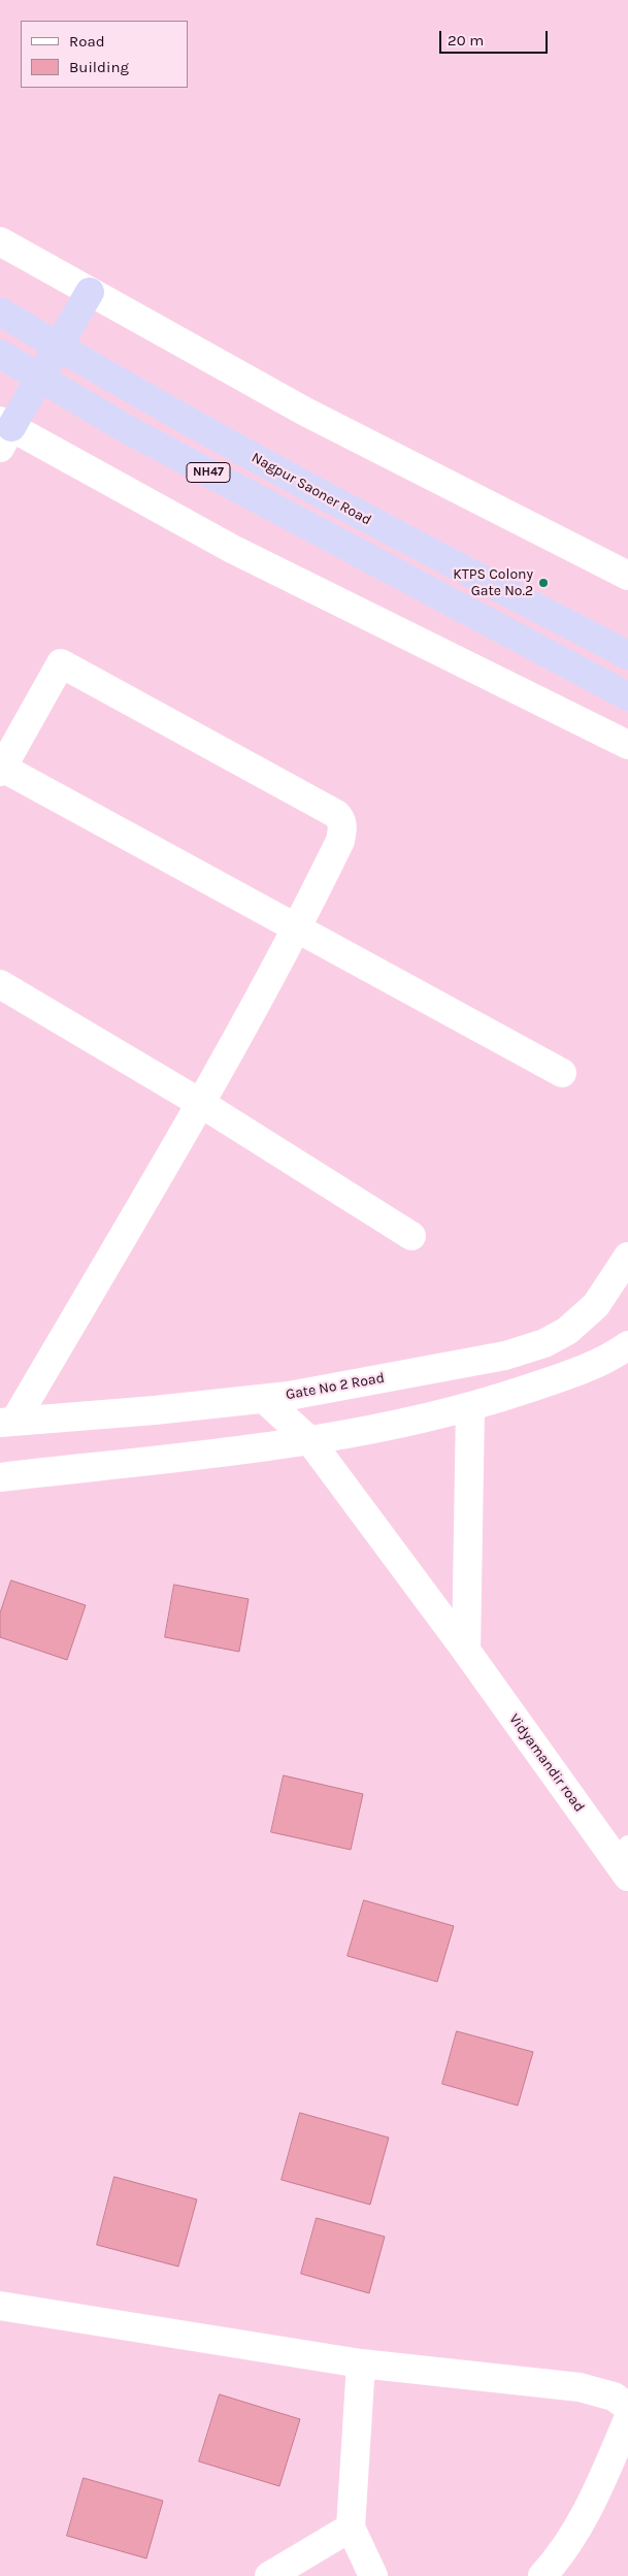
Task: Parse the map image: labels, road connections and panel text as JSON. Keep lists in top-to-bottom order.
{
  "streets": {
    "highway": ["NH47", "Nagpur Saoner Road"],
    "street": ["Gate No 2 Road", "Vidyamandir road"]
  },
  "crossings": [
    ["Gate No 2 Road", "Vidyamandir road"]
  ],
  "places": ["KTPS Colony Gate No.2"],
  "legend": ["Road", "Building"],
  "scale_bar": "20 m"
}
